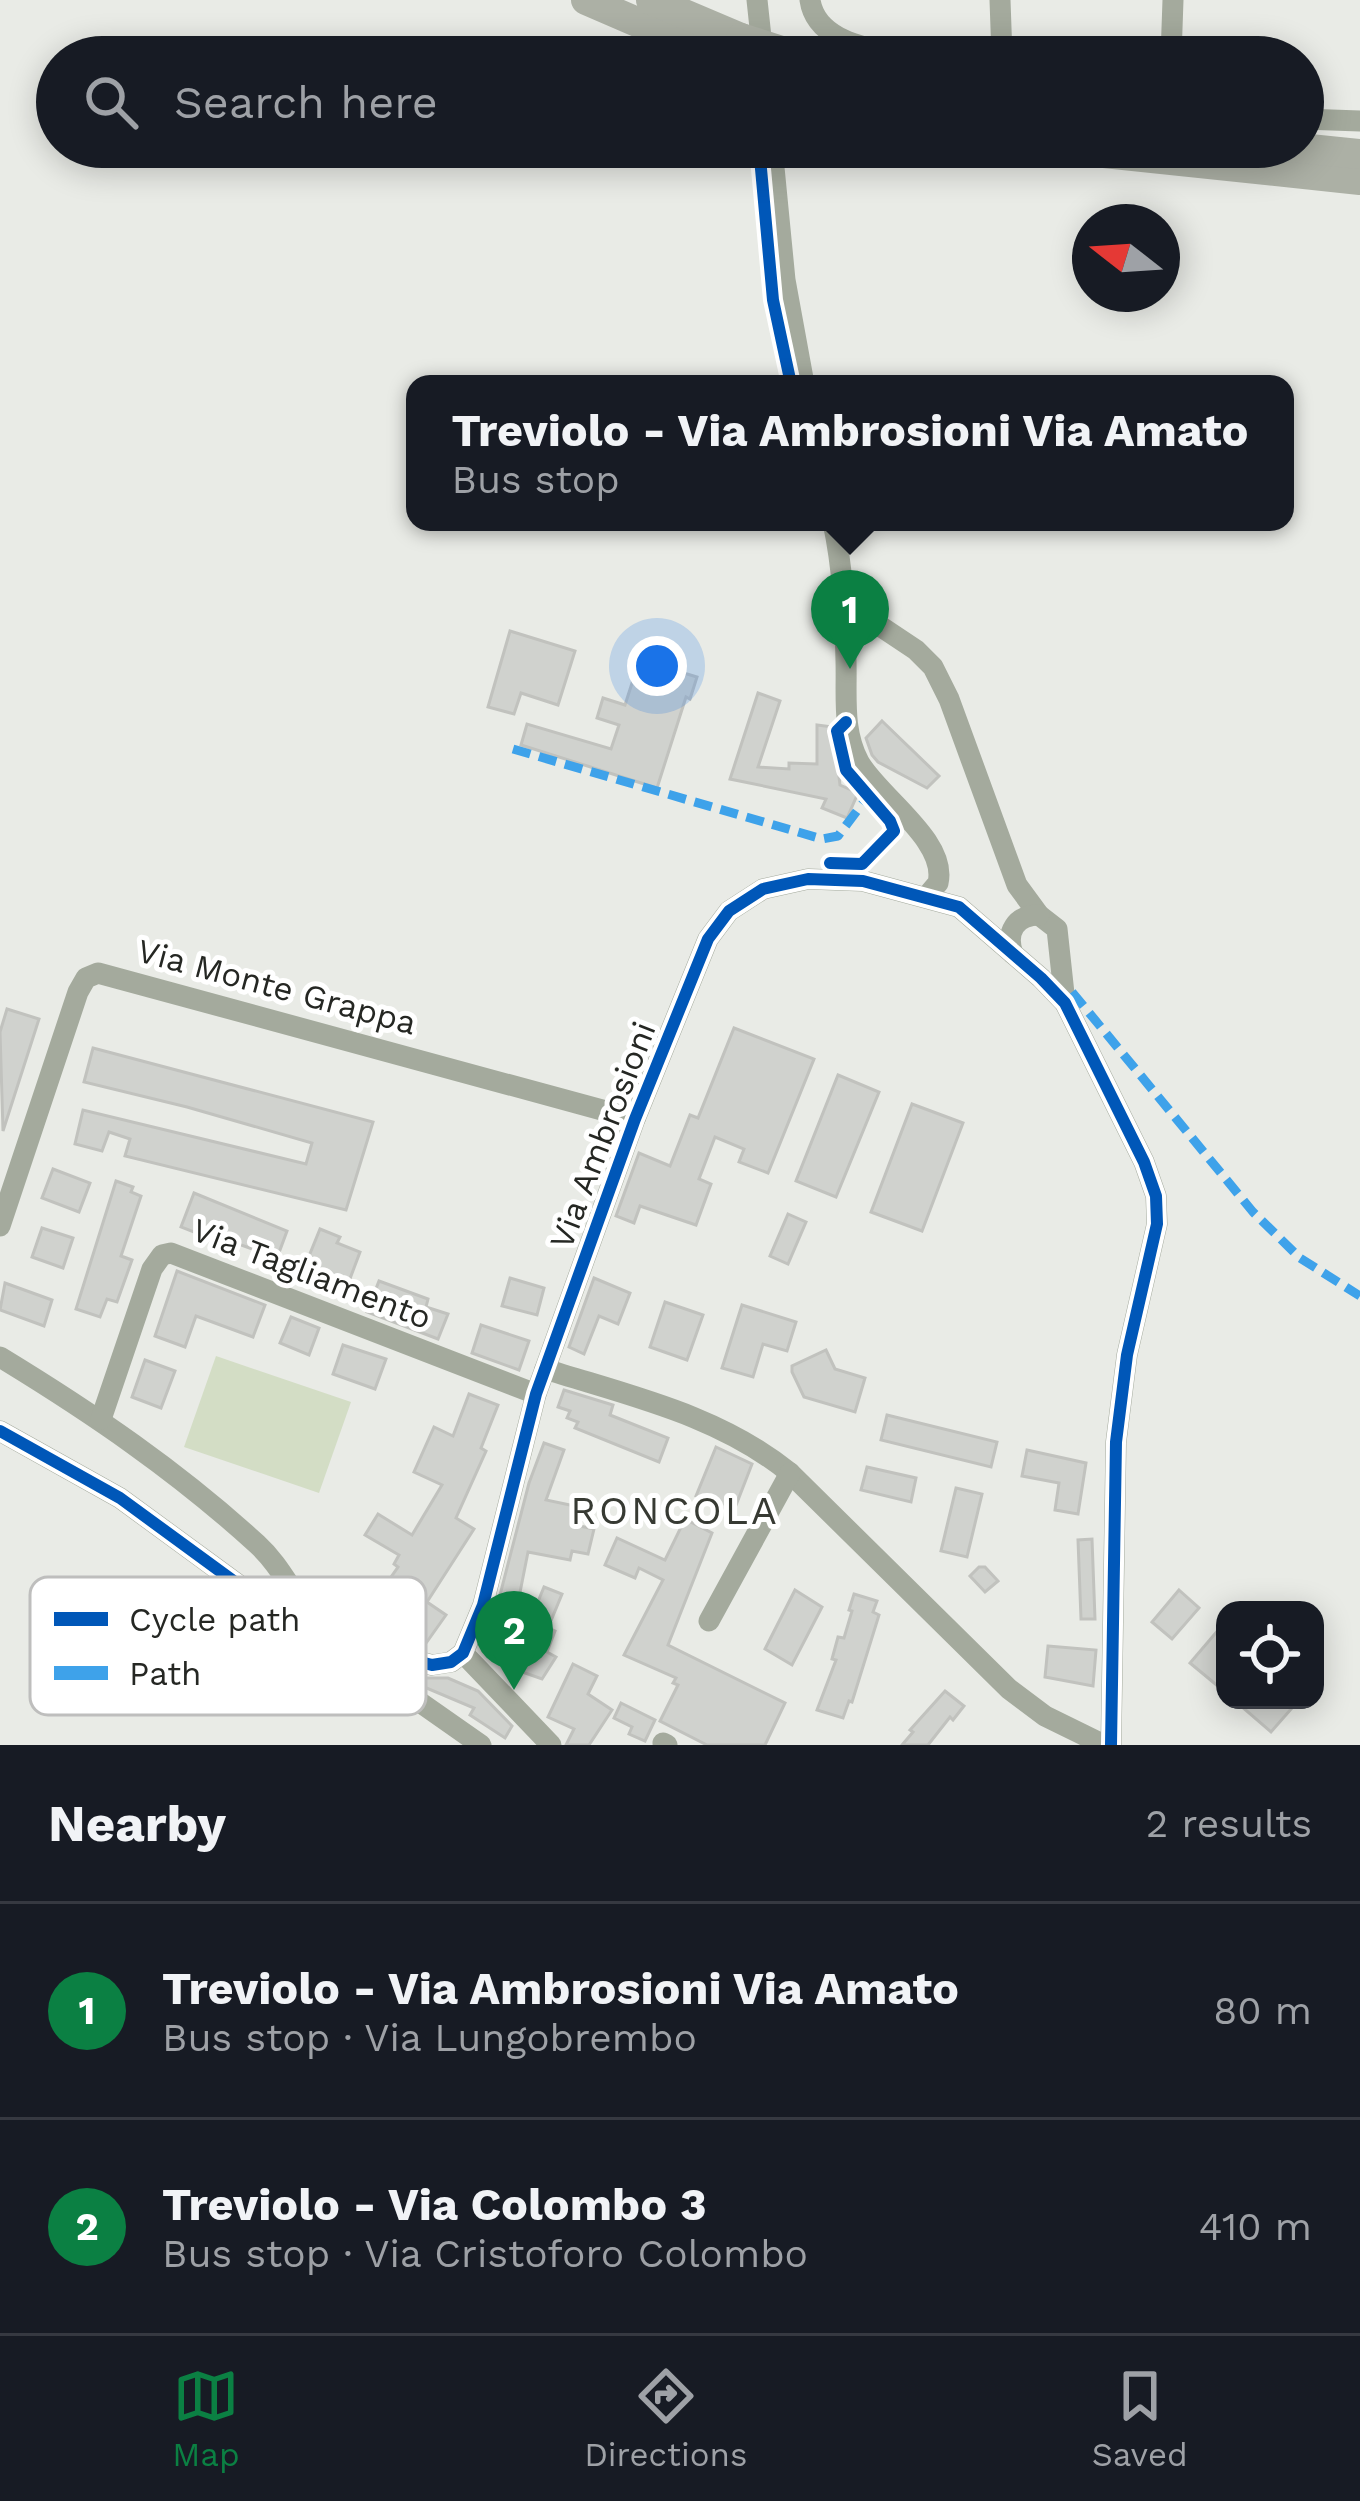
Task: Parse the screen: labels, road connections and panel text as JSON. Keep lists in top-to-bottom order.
{
  "streets": {
    "street": ["Via Monte Grappa", "Via Ambrosioni", "Via Tagliamento"]
  },
  "crossings": [
    ["Via Monte Grappa", "Via Ambrosioni"],
    ["Via Ambrosioni", "Via Tagliamento"]
  ],
  "districts": ["RONCOLA"],
  "legend": ["Cycle path", "Path"],
  "north": "left",
  "page": {
    "search": "Search here",
    "popup": ["Treviolo - Via Ambrosioni Via Amato", "Bus stop"],
    "pins": ["1", "2"],
    "heading": ["Nearby", "2 results"],
    "list": [
      {
        "mark": "1",
        "name": "Treviolo - Via Ambrosioni Via Amato",
        "note": "Bus stop · Via Lungobrembo",
        "value": "80 m"
      },
      {
        "mark": "2",
        "name": "Treviolo - Via Colombo 3",
        "note": "Bus stop · Via Cristoforo Colombo",
        "value": "410 m"
      }
    ],
    "nav": ["Map", "Directions", "Saved"]
  }
}
